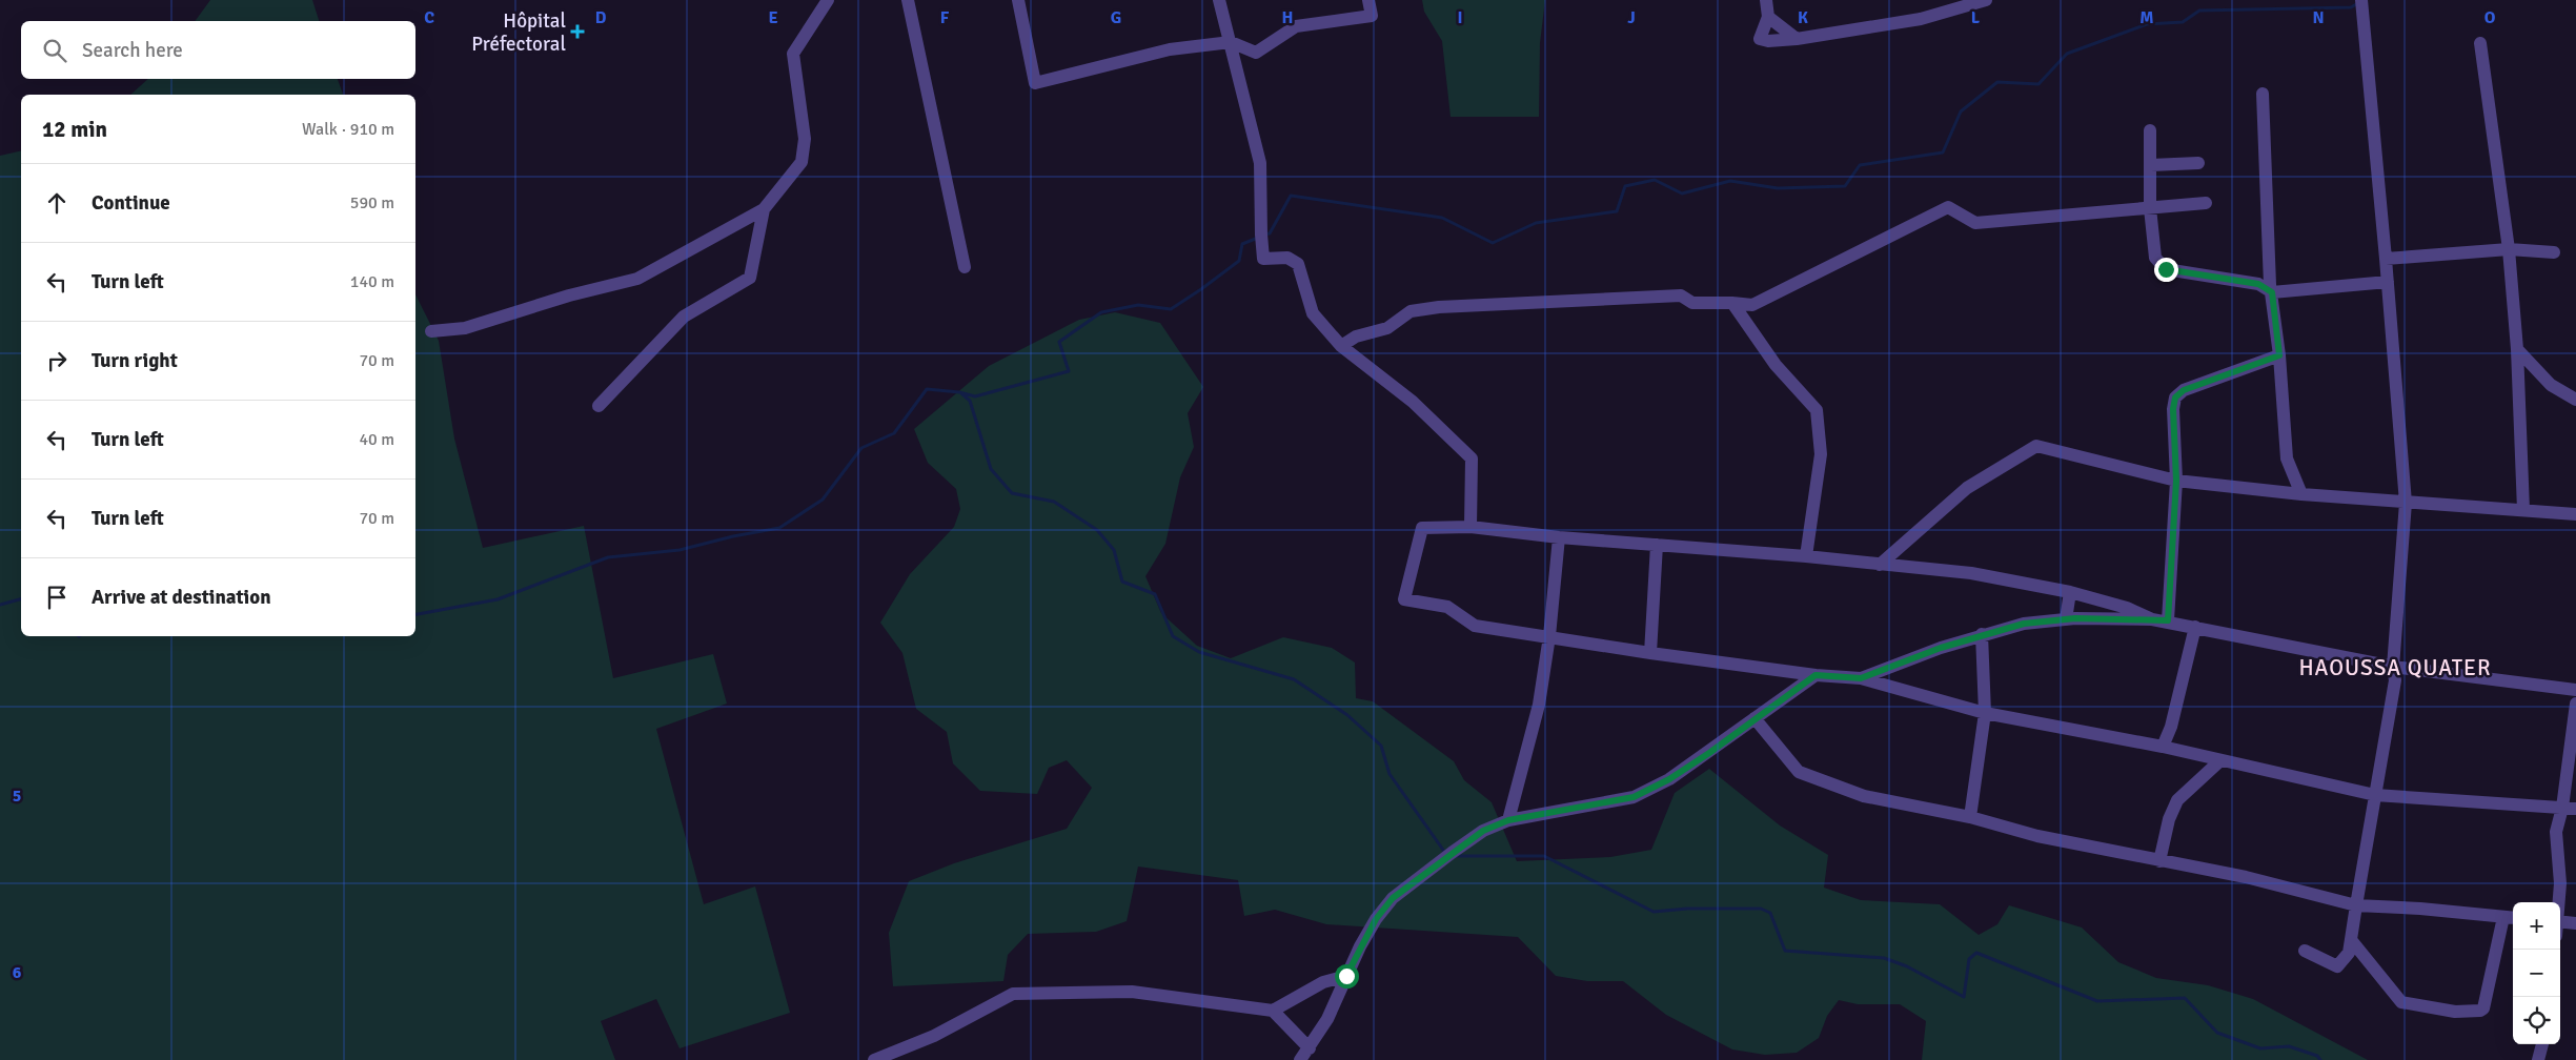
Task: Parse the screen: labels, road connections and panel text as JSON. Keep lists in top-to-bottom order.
{
  "districts": ["HAOUSSA QUATER"],
  "places": {
    "health": ["Hôpital Préfectoral"]
  },
  "page": {
    "search": "Search here",
    "heading": ["12 min", "Walk · 910 m"],
    "list": [
      ["Continue", "590 m"],
      ["Turn left", "140 m"],
      ["Turn right", "70 m"],
      ["Turn left", "40 m"],
      ["Turn left", "70 m"],
      "Arrive at destination"
    ],
    "map_buttons": ["+", "−"]
  },
  "grid": {
    "columns": [
      "C",
      "D",
      "E",
      "F",
      "G",
      "H",
      "I",
      "J",
      "K",
      "L",
      "M",
      "N",
      "O"
    ],
    "rows": ["5", "6"]
  }
}
